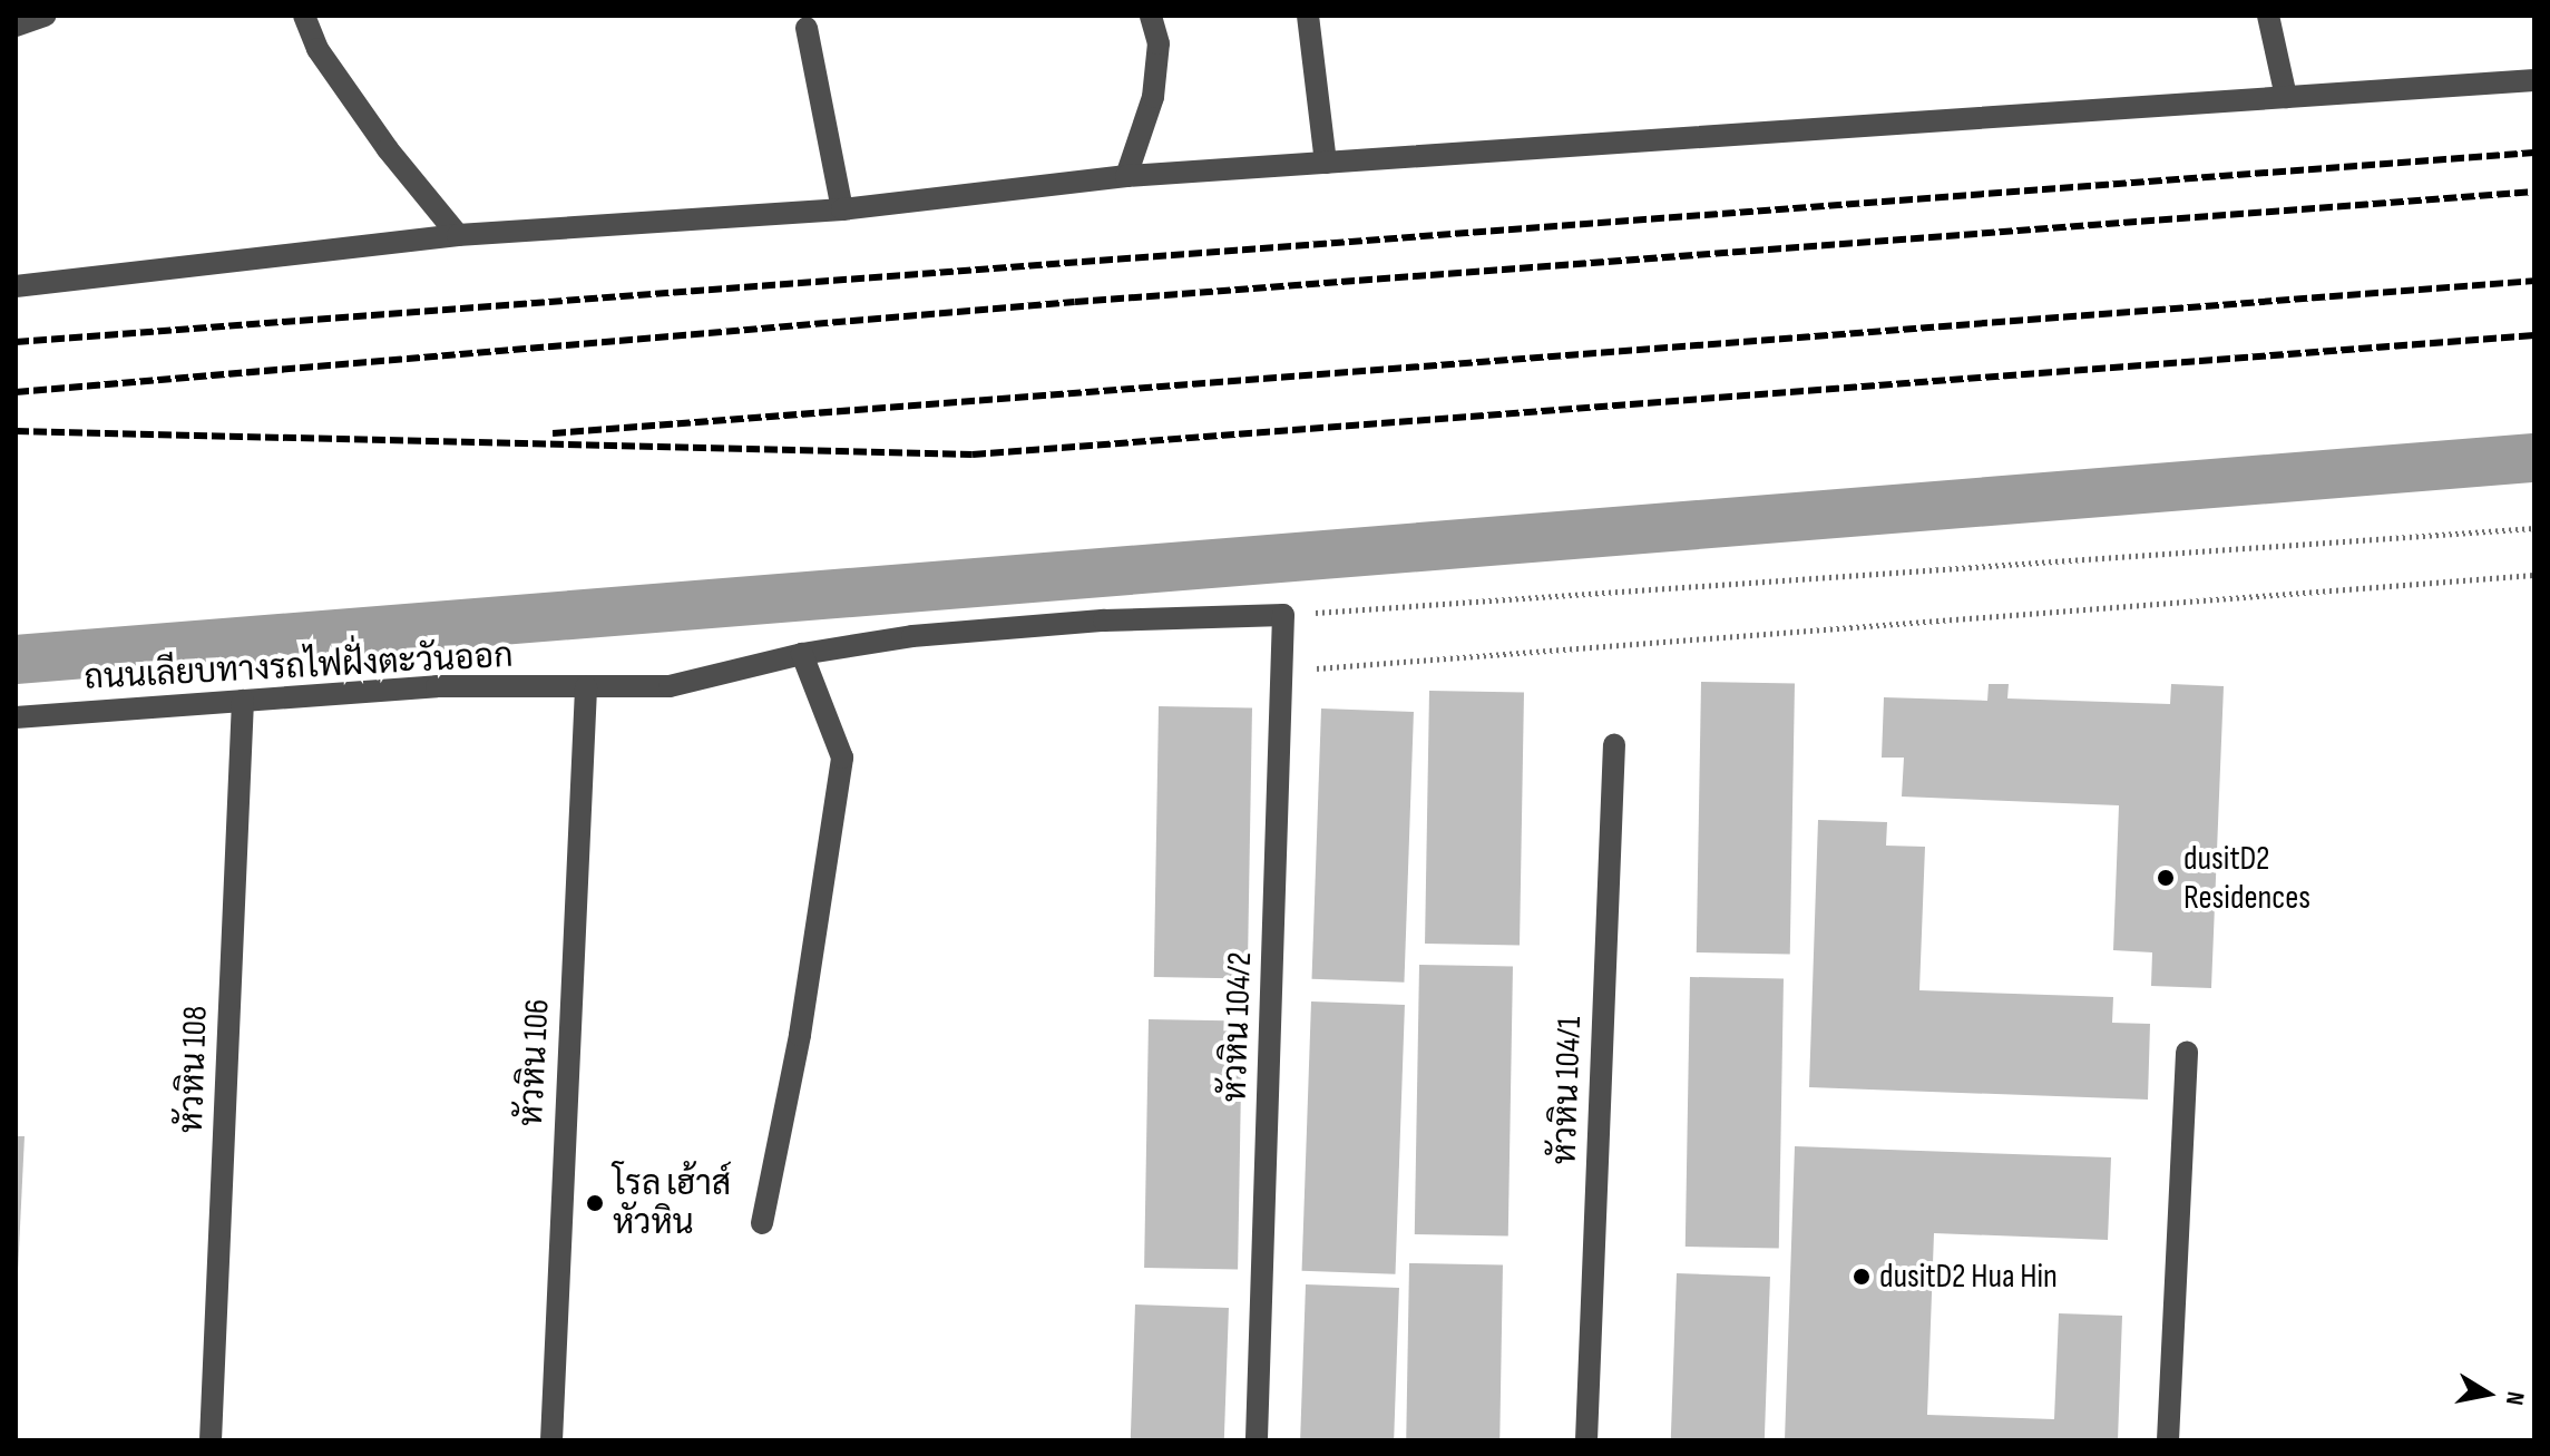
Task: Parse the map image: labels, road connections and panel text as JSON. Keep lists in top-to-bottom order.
{
  "streets": {
    "street": [
      "ถนนเลียบทางรถไฟฝั่งตะวันออก",
      "หัวหิน 104/2",
      "หัวหิน 106",
      "หัวหิน 108",
      "หัวหิน 104/1"
    ]
  },
  "crossings": [
    ["ถนนเลียบทางรถไฟฝั่งตะวันออก", "หัวหิน 104/2"],
    ["ถนนเลียบทางรถไฟฝั่งตะวันออก", "หัวหิน 106"],
    ["ถนนเลียบทางรถไฟฝั่งตะวันออก", "หัวหิน 108"]
  ],
  "places": ["dusitD2 Residences", "โรล เฮ้าส์ หัวหิน", "dusitD2 Hua Hin"],
  "north": "right"
}
